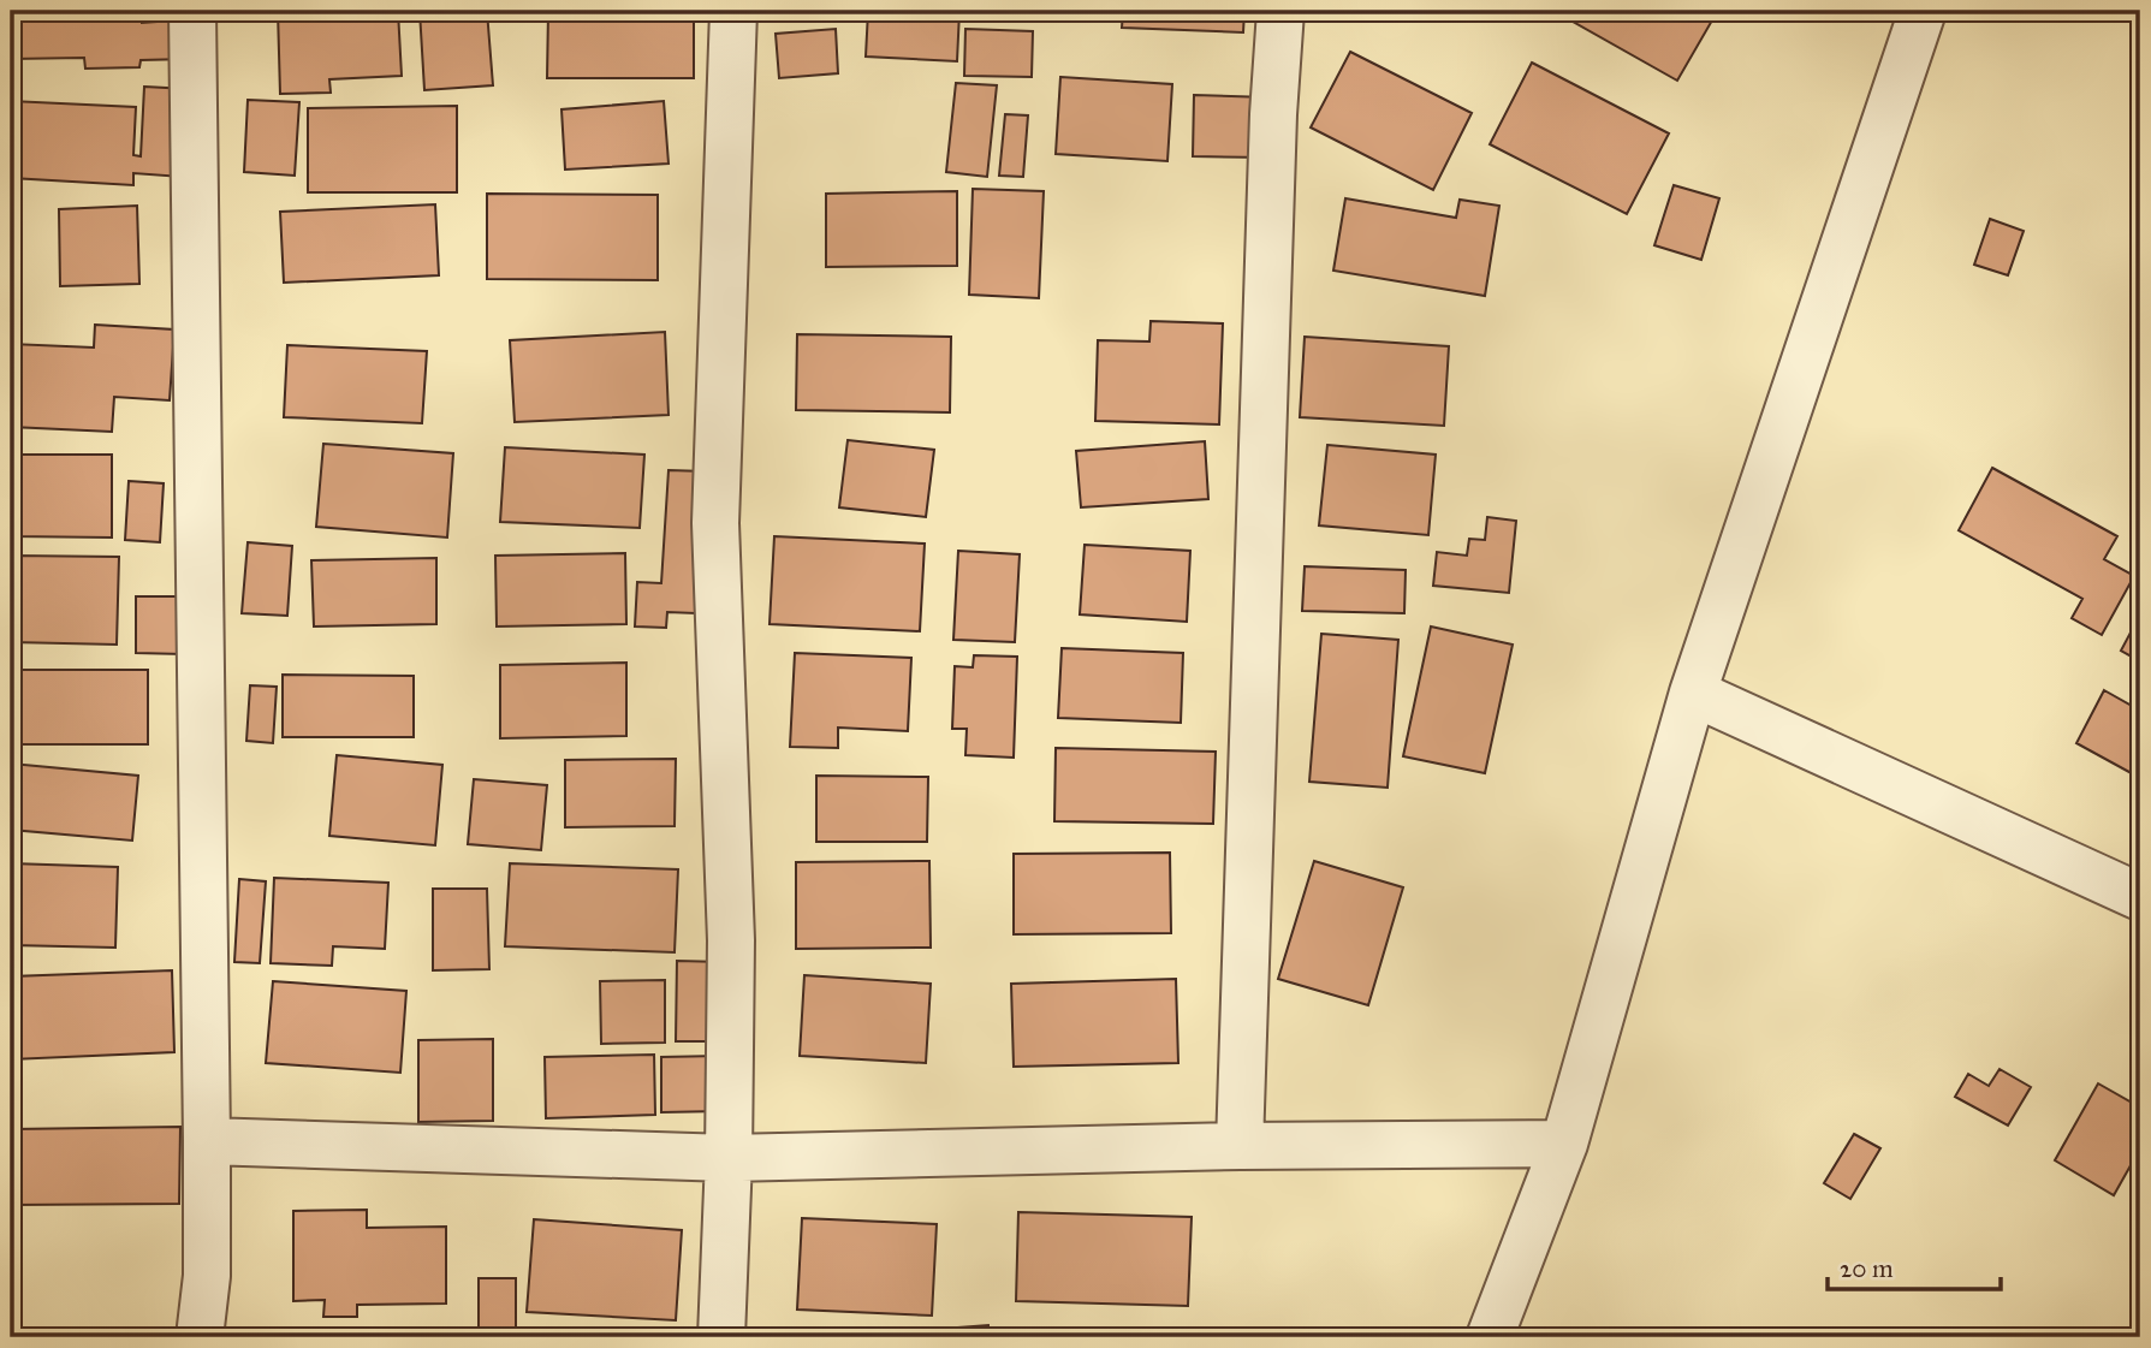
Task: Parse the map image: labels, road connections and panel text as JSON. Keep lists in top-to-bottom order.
{
  "scale_bar": "20 m"
}
